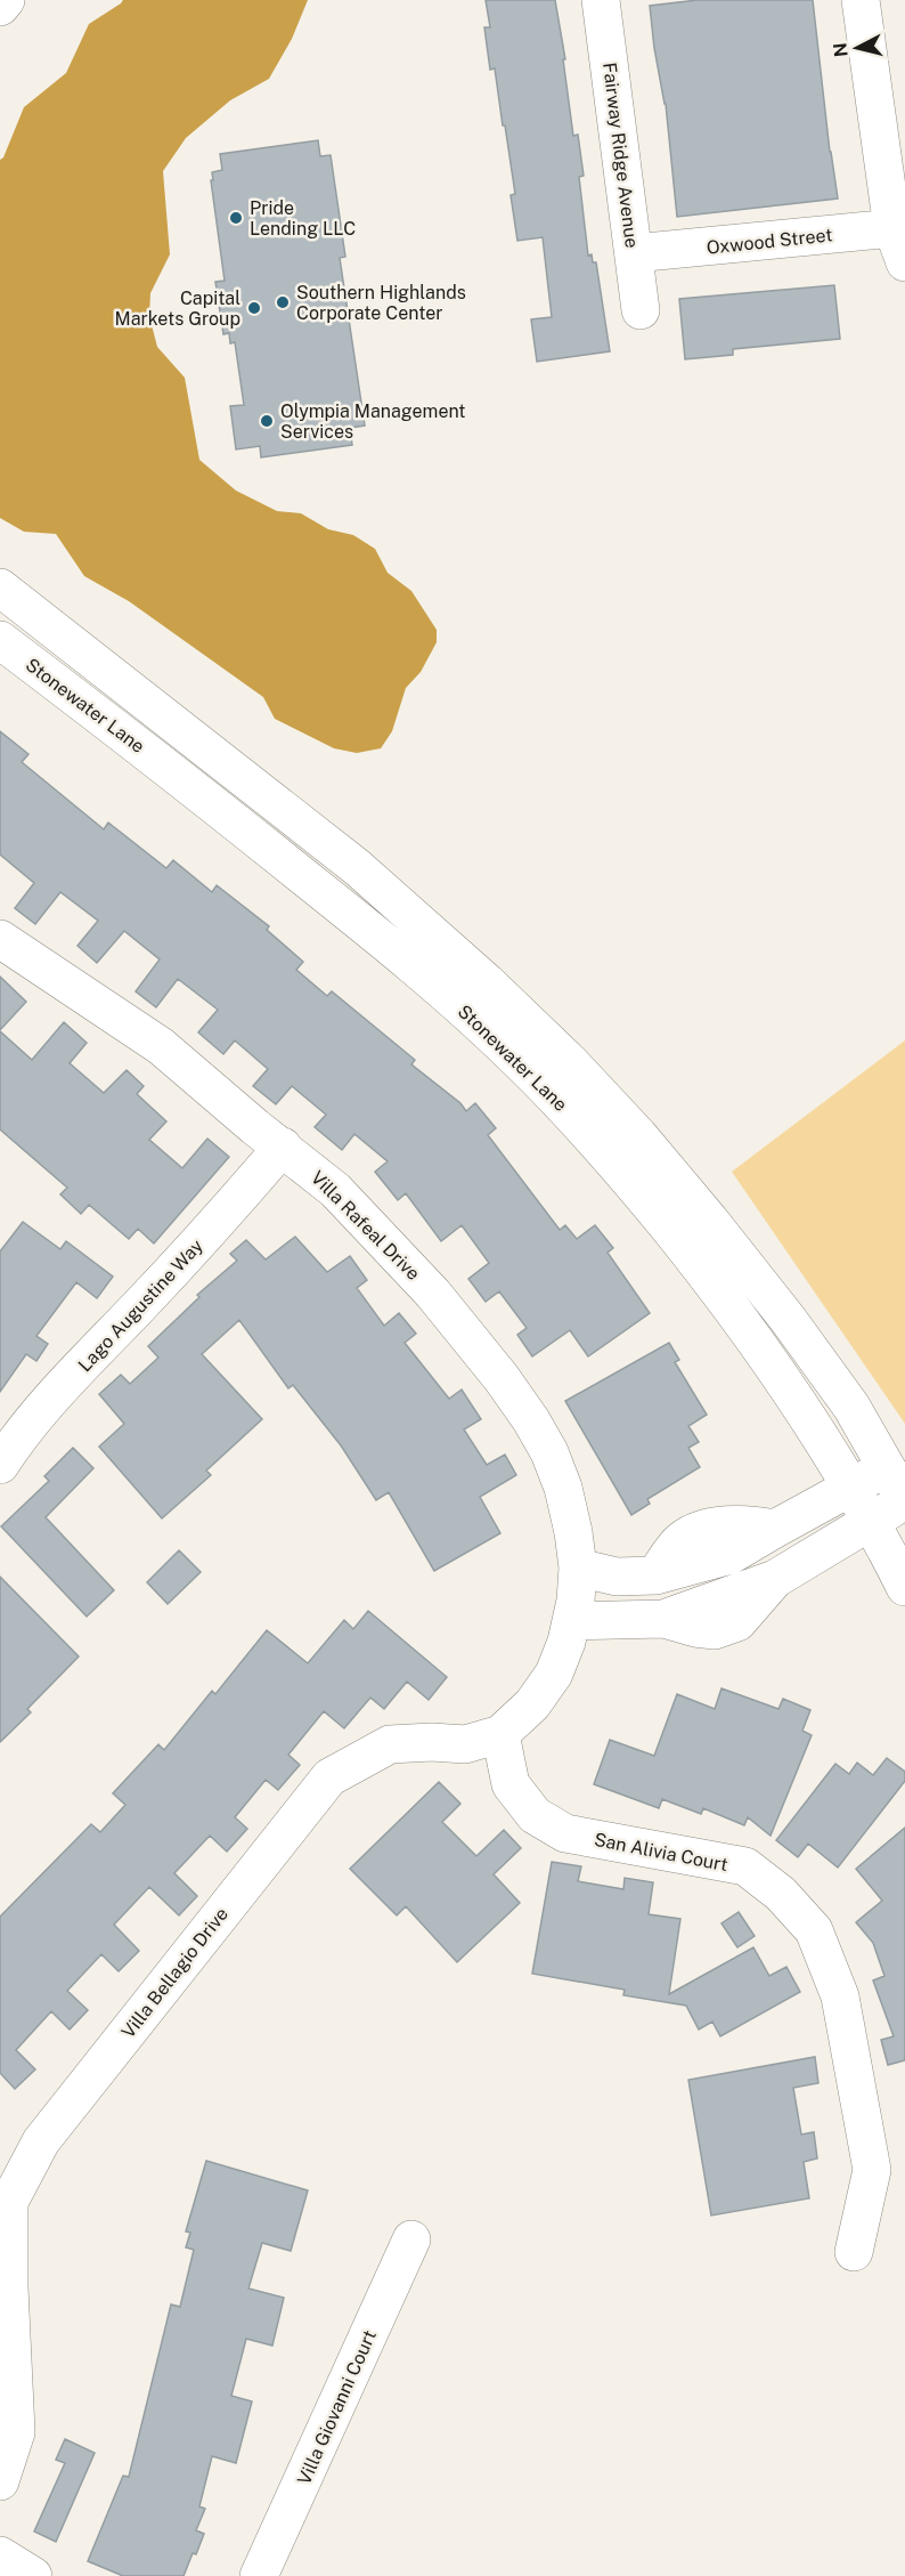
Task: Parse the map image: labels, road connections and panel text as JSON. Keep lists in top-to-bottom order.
{
  "streets": {
    "street": [
      "Fairway Ridge Avenue",
      "Oxwood Street",
      "Stonewater Lane",
      "Villa Rafeal Drive",
      "Lago Augustine Way",
      "San Alivia Court",
      "Villa Bellagio Drive",
      "Villa Giovanni Court"
    ]
  },
  "crossings": [
    ["Fairway Ridge Avenue", "Oxwood Street"],
    ["Villa Rafeal Drive", "Lago Augustine Way"],
    ["Villa Rafeal Drive", "Villa Bellagio Drive"],
    ["San Alivia Court", "Villa Bellagio Drive"]
  ],
  "places": [
    "Pride Lending LLC",
    "Southern Highlands Corporate Center",
    "Capital Markets Group",
    "Olympia Management Services"
  ],
  "north": "left"
}
